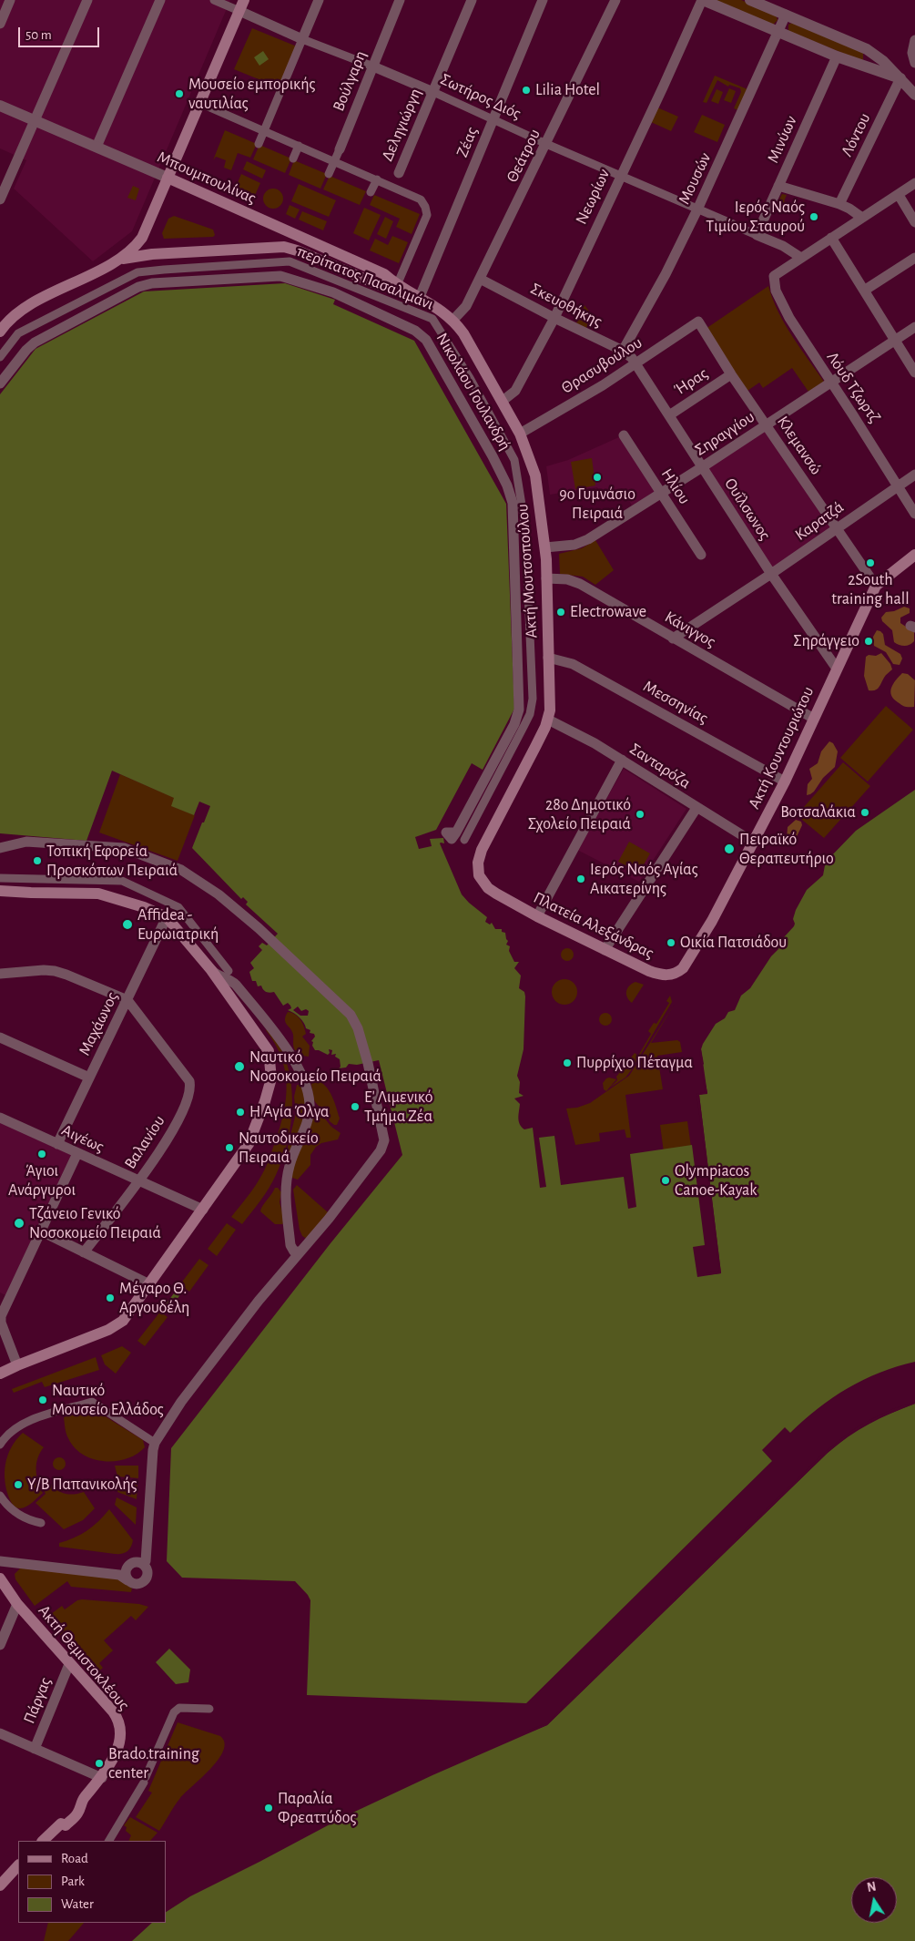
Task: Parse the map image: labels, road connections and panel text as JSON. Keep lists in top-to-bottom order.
{
  "streets": {
    "main road": [
      "Μπουμπουλίνας",
      "Ακτή Μουτσοπούλου",
      "Ακτή Κουντουριώτου",
      "Πλατεία Αλεξάνδρας",
      "Ακτή Θεμιστοκλέους"
    ],
    "street": [
      "Βούλγαρη",
      "Σωτήρος Διός",
      "Δεληγιώργη",
      "Λόντου",
      "Μινύων",
      "Ζέας",
      "Θεάτρου",
      "Μουσών",
      "Νεωρίων",
      "περίπατος Πασαλιμάνι",
      "Σκευοθήκης",
      "Θρασυβούλου",
      "Ήρας",
      "Λόυδ Τζωρτζ",
      "Νικολάου Γουλανδρή",
      "Σηραγγίου",
      "Κλεμανσώ",
      "Ηλίου",
      "Ουΐλσωνος",
      "Καρατζά",
      "Κάνιγγος",
      "Μεσσηνίας",
      "Σανταρόζα",
      "Μαχάωνος",
      "Αιγέως",
      "Βαλανίου",
      "Πάργας"
    ]
  },
  "crossings": [
    ["Βούλγαρη", "Σωτήρος Διός"],
    ["Σωτήρος Διός", "Δεληγιώργη"],
    ["Σωτήρος Διός", "Ζέας"],
    ["Σωτήρος Διός", "Θεάτρου"],
    ["Σωτήρος Διός", "Μουσών"],
    ["Σωτήρος Διός", "Νεωρίων"],
    ["Ζέας", "Ακτή Μουτσοπούλου"],
    ["Θεάτρου", "Σκευοθήκης"],
    ["Θεάτρου", "Ακτή Μουτσοπούλου"],
    ["Μπουμπουλίνας", "Ακτή Μουτσοπούλου"],
    ["Μουσών", "Σκευοθήκης"],
    ["Νεωρίων", "Σκευοθήκης"],
    ["Νεωρίων", "Ακτή Μουτσοπούλου"],
    ["Σκευοθήκης", "Θρασυβούλου"],
    ["Σκευοθήκης", "Ουΐλσωνος"],
    ["Θρασυβούλου", "Κλεμανσώ"],
    ["Θρασυβούλου", "Ουΐλσωνος"],
    ["Θρασυβούλου", "Ακτή Μουτσοπούλου"],
    ["Ήρας", "Κλεμανσώ"],
    ["Ήρας", "Ουΐλσωνος"],
    ["Λόυδ Τζωρτζ", "Σηραγγίου"],
    ["Λόυδ Τζωρτζ", "Καρατζά"],
    ["Σηραγγίου", "Κλεμανσώ"],
    ["Σηραγγίου", "Ηλίου"],
    ["Σηραγγίου", "Ουΐλσωνος"],
    ["Σηραγγίου", "Ακτή Μουτσοπούλου"],
    ["Κλεμανσώ", "Καρατζά"],
    ["Κλεμανσώ", "Ακτή Κουντουριώτου"],
    ["Ουΐλσωνος", "Καρατζά"],
    ["Ουΐλσωνος", "Ακτή Κουντουριώτου"],
    ["Καρατζά", "Κάνιγγος"],
    ["Ακτή Μουτσοπούλου", "Κάνιγγος"],
    ["Ακτή Μουτσοπούλου", "Μεσσηνίας"],
    ["Ακτή Μουτσοπούλου", "Σανταρόζα"],
    ["Ακτή Μουτσοπούλου", "Πλατεία Αλεξάνδρας"],
    ["Κάνιγγος", "Ακτή Κουντουριώτου"],
    ["Μεσσηνίας", "Ακτή Κουντουριώτου"],
    ["Ακτή Κουντουριώτου", "Σανταρόζα"],
    ["Ακτή Κουντουριώτου", "Πλατεία Αλεξάνδρας"],
    ["Μαχάωνος", "Αιγέως"],
    ["Μαχάωνος", "Βαλανίου"],
    ["Αιγέως", "Βαλανίου"],
    ["Ακτή Θεμιστοκλέους", "Πάργας"]
  ],
  "places": [
    "Lilia Hotel",
    "Μουσείο εμπορικής ναυτιλίας",
    "Ιερός Ναός Τιμίου Σταυρού",
    "9ο Γυμνάσιο Πειραιά",
    "2South training hall",
    "Electrowave",
    "Σηράγγειο",
    "Βοτσαλάκια",
    "28ο Δημοτικό Σχολείο Πειραιά",
    "Πειραϊκό Θεραπευτήριο",
    "Τοπική Εφορεία Προσκόπων Πειραιά",
    "Ιερός Ναός Αγίας Αικατερίνης",
    "Affidea - Ευρωιατρική",
    "Οικία Πατσιάδου",
    "Πυρρίχιο Πέταγμα",
    "Ναυτικό Νοσοκομείο Πειραιά",
    "Ε' Λιμενικό Τμήμα Ζέα",
    "Η Αγία Όλγα",
    "Ναυτοδικείο Πειραιά",
    "Άγιοι Ανάργυροι",
    "Olympiacos Canoe-Kayak",
    "Τζάνειο Γενικό Νοσοκομείο Πειραιά",
    "Μέγαρο Θ. Αργουδέλη",
    "Ναυτικό Μουσείο Ελλάδος",
    "Υ/Β Παπανικολής",
    "Brado.training center",
    "Παραλία Φρεαττύδος"
  ],
  "legend": ["Road", "Park", "Water"],
  "scale_bar": "50 m",
  "north": "top"
}
